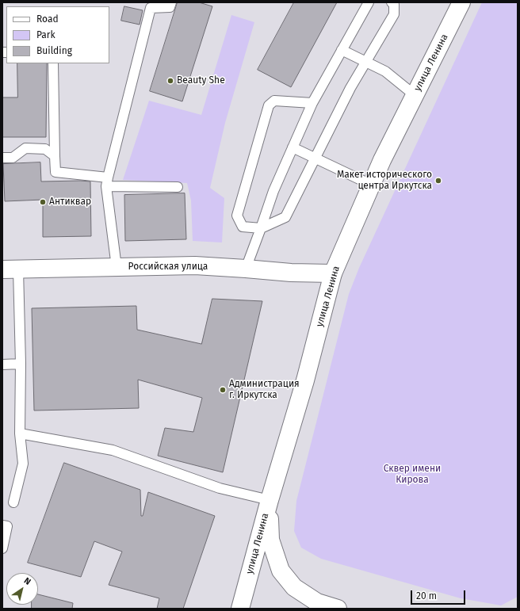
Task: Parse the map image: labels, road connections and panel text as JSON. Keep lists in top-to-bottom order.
{
  "streets": {
    "main road": ["улица Ленина", "Российская улица"]
  },
  "crossings": [
    ["улица Ленина", "Российская улица"]
  ],
  "parks": ["Сквер имени Кирова"],
  "places": [
    "Beauty She",
    "Макет исторического центра Иркутска",
    "Антиквар",
    "Администрация г. Иркутска"
  ],
  "legend": ["Road", "Park", "Building"],
  "scale_bar": "20 m",
  "north": "top right"
}
